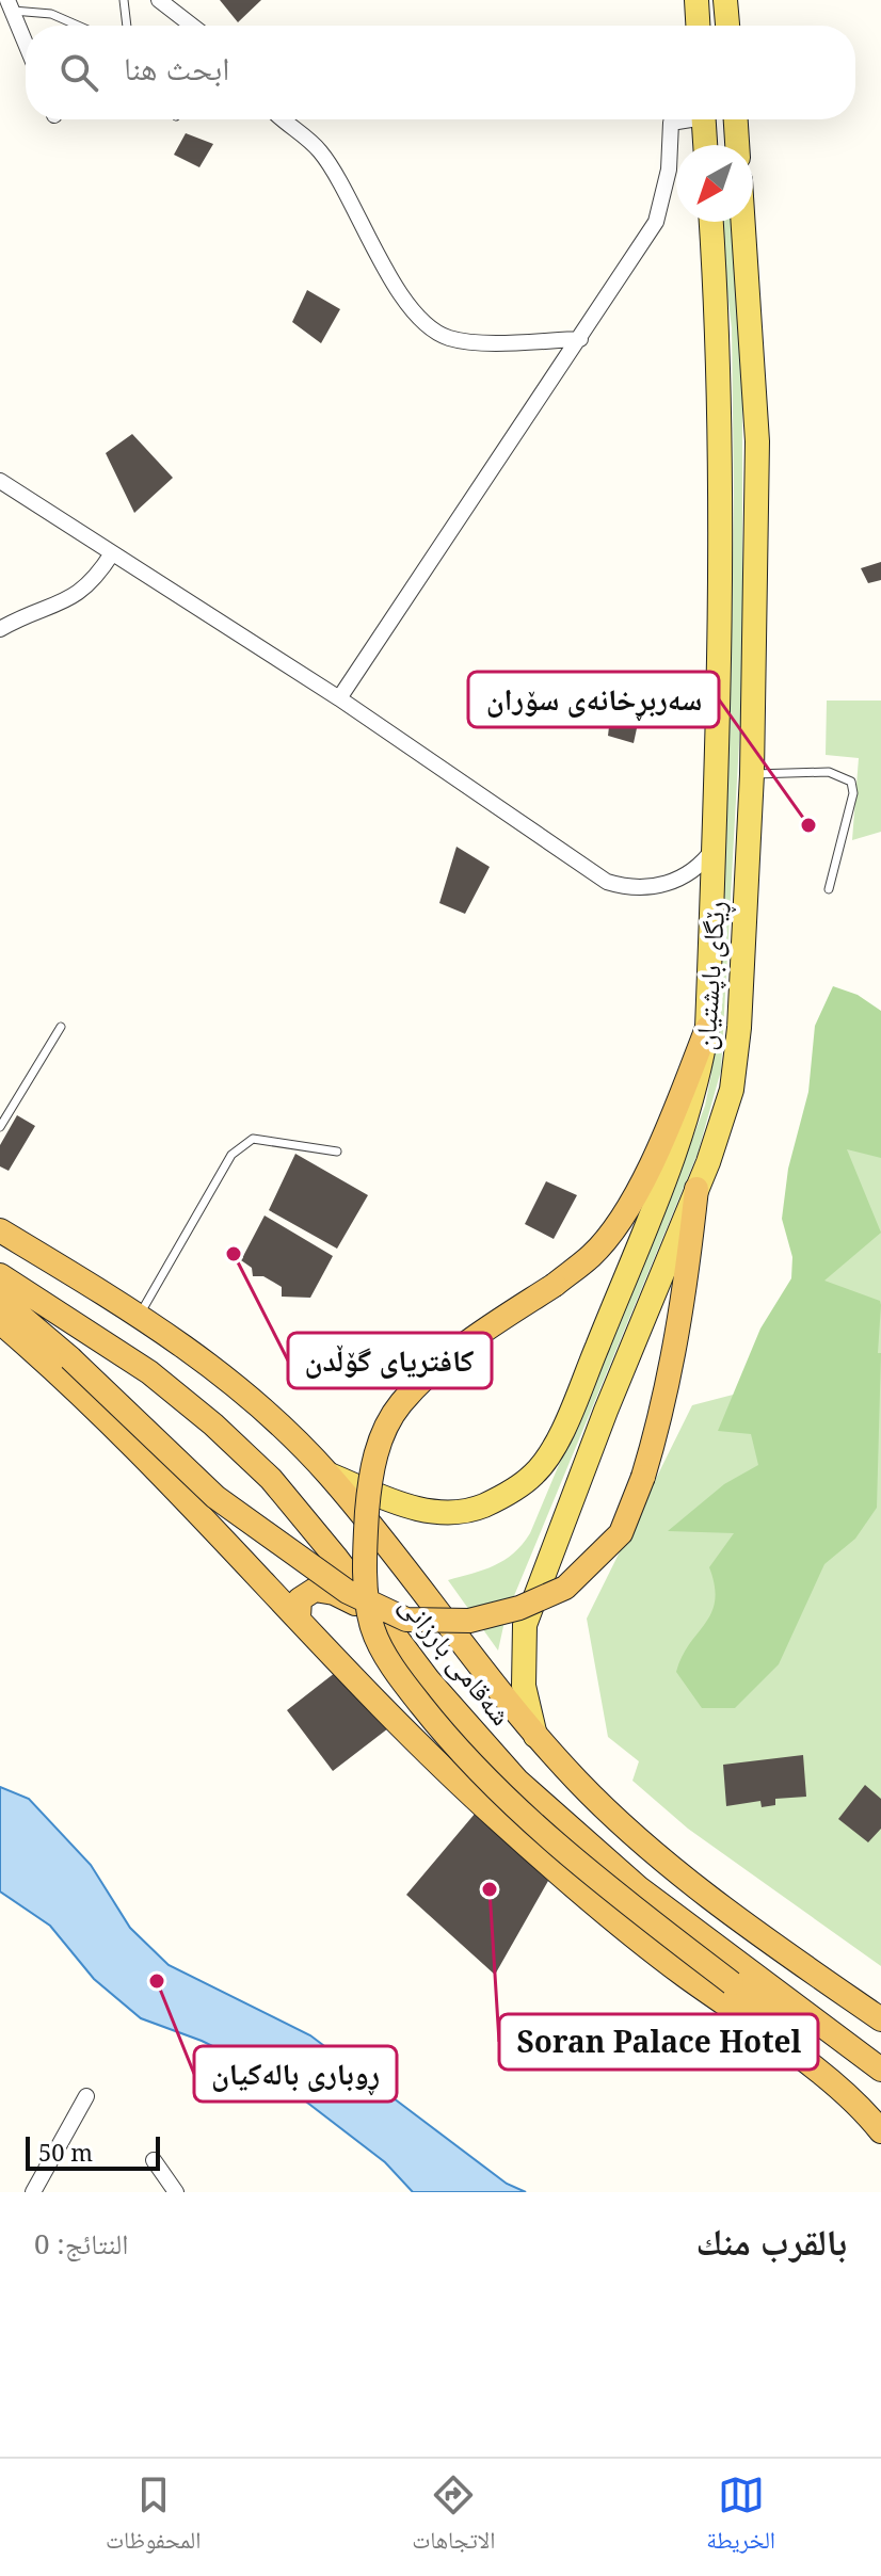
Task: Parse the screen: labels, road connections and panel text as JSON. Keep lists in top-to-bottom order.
{
  "streets": {
    "highway": ["شەقامی بارزانی"],
    "main road": ["ڕێگای باپشتیان"]
  },
  "crossings": [
    ["ڕێگای باپشتیان", "شەقامی بارزانی"]
  ],
  "places": [
    "سەربڕخانەی سۆران",
    "کافتریای گۆڵدن",
    "Soran Palace Hotel",
    "ڕوباری بالەکیان"
  ],
  "scale_bar": "50 m",
  "north": "bottom left",
  "page": {
    "search": "ابحث هنا",
    "scale": "50 m",
    "heading": ["بالقرب منك", "النتائج: 0"],
    "nav": ["الخريطة", "الاتجاهات", "المحفوظات"]
  }
}
